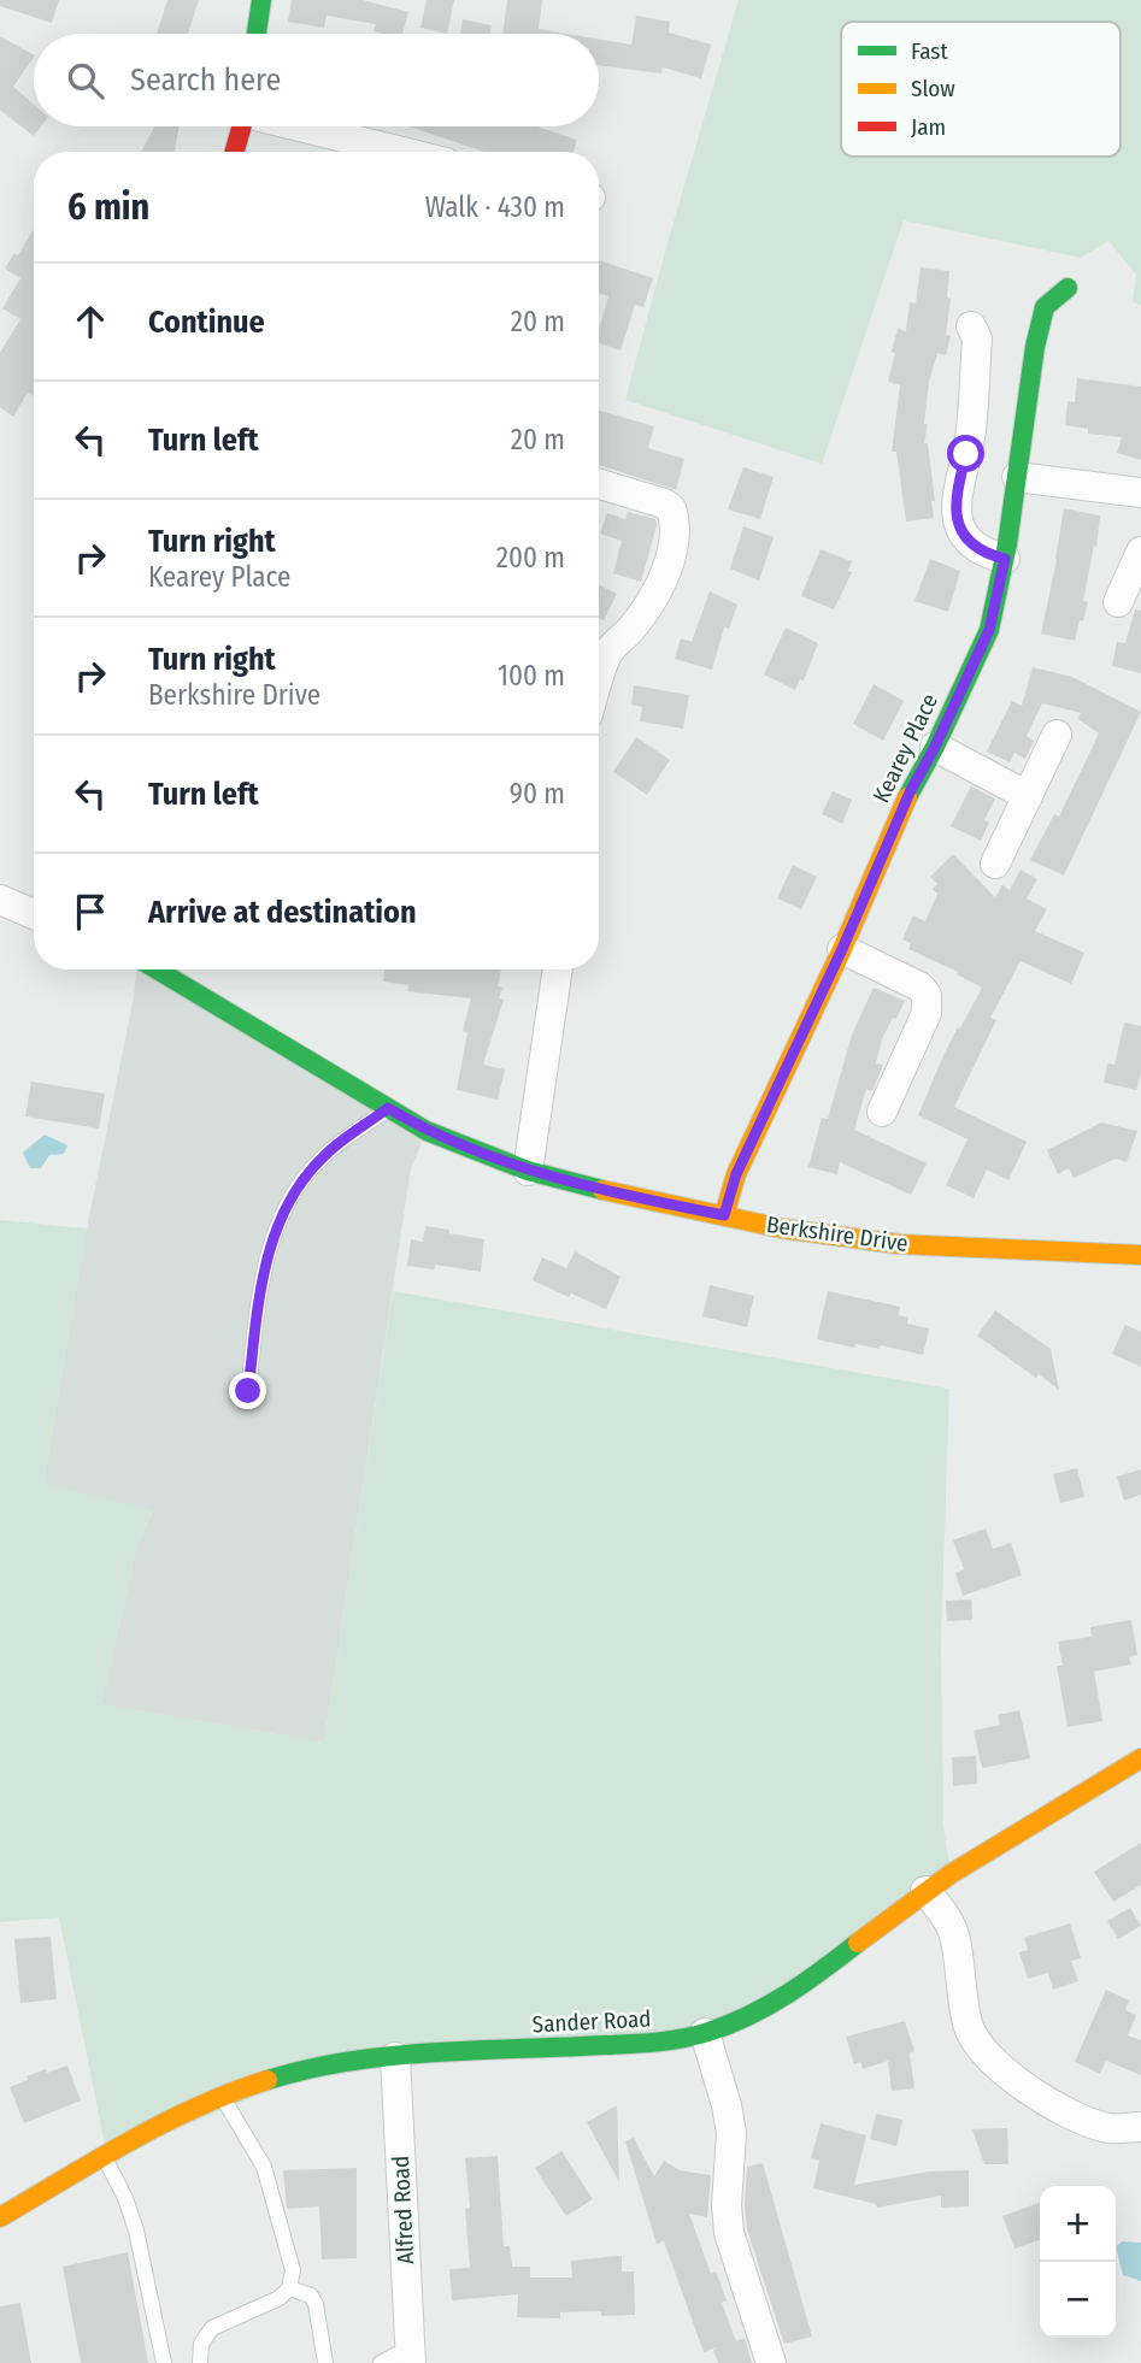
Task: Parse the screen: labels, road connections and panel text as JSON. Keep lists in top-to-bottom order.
{
  "streets": {
    "street": [
      "Kearey Place",
      "Berkshire Drive",
      "Sander Road",
      "Alfred Road"
    ]
  },
  "crossings": [
    ["Kearey Place", "Berkshire Drive"],
    ["Sander Road", "Alfred Road"]
  ],
  "legend": ["Fast", "Slow", "Jam"],
  "page": {
    "search": "Search here",
    "heading": ["6 min", "Walk · 430 m"],
    "list": [
      ["Continue", "20 m"],
      ["Turn left", "20 m"],
      ["Turn right", "Kearey Place", "200 m"],
      ["Turn right", "Berkshire Drive", "100 m"],
      ["Turn left", "90 m"],
      "Arrive at destination"
    ],
    "map_buttons": ["+", "−"]
  }
}
